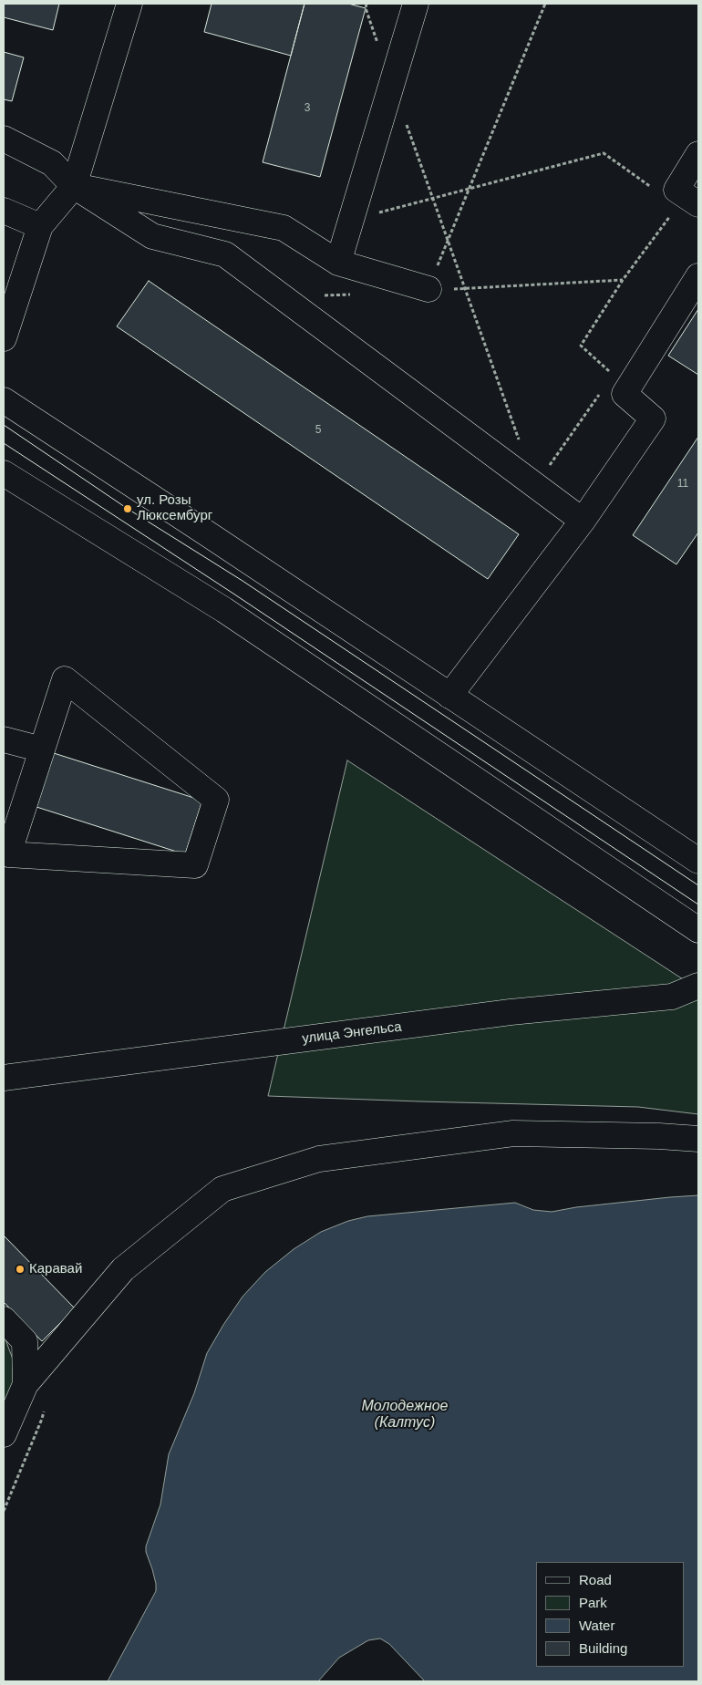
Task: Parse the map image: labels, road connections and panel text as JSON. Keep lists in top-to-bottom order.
{
  "streets": {
    "street": ["улица Энгельса"]
  },
  "water": ["Молодежное (Калтус)"],
  "places": ["ул. Розы Люксембург", "Каравай"],
  "house_numbers": ["3", "5", "11"],
  "legend": [
    "Road",
    "Park",
    "Water",
    "Building"
  ]
}
